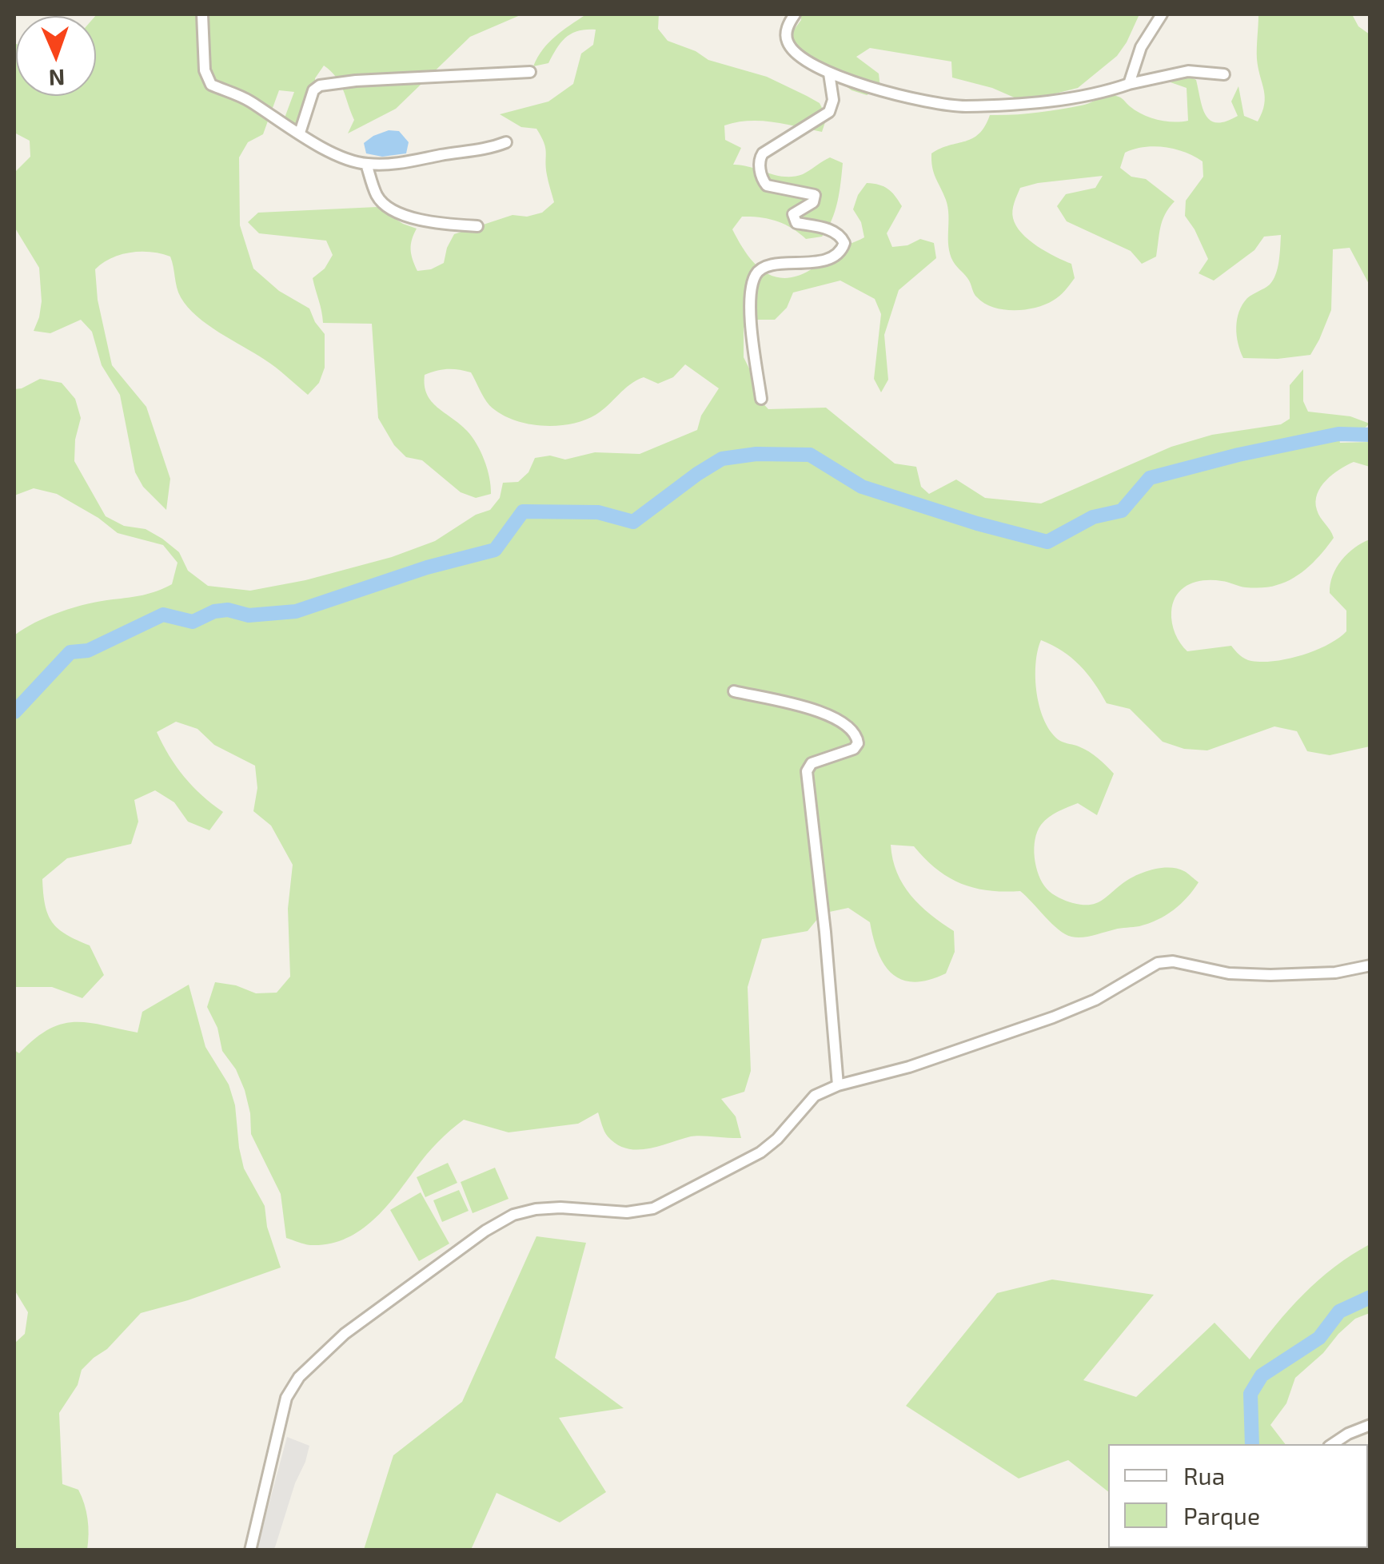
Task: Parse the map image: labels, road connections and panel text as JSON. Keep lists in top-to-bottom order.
{
  "legend": ["Rua", "Parque"],
  "north": "bottom"
}
